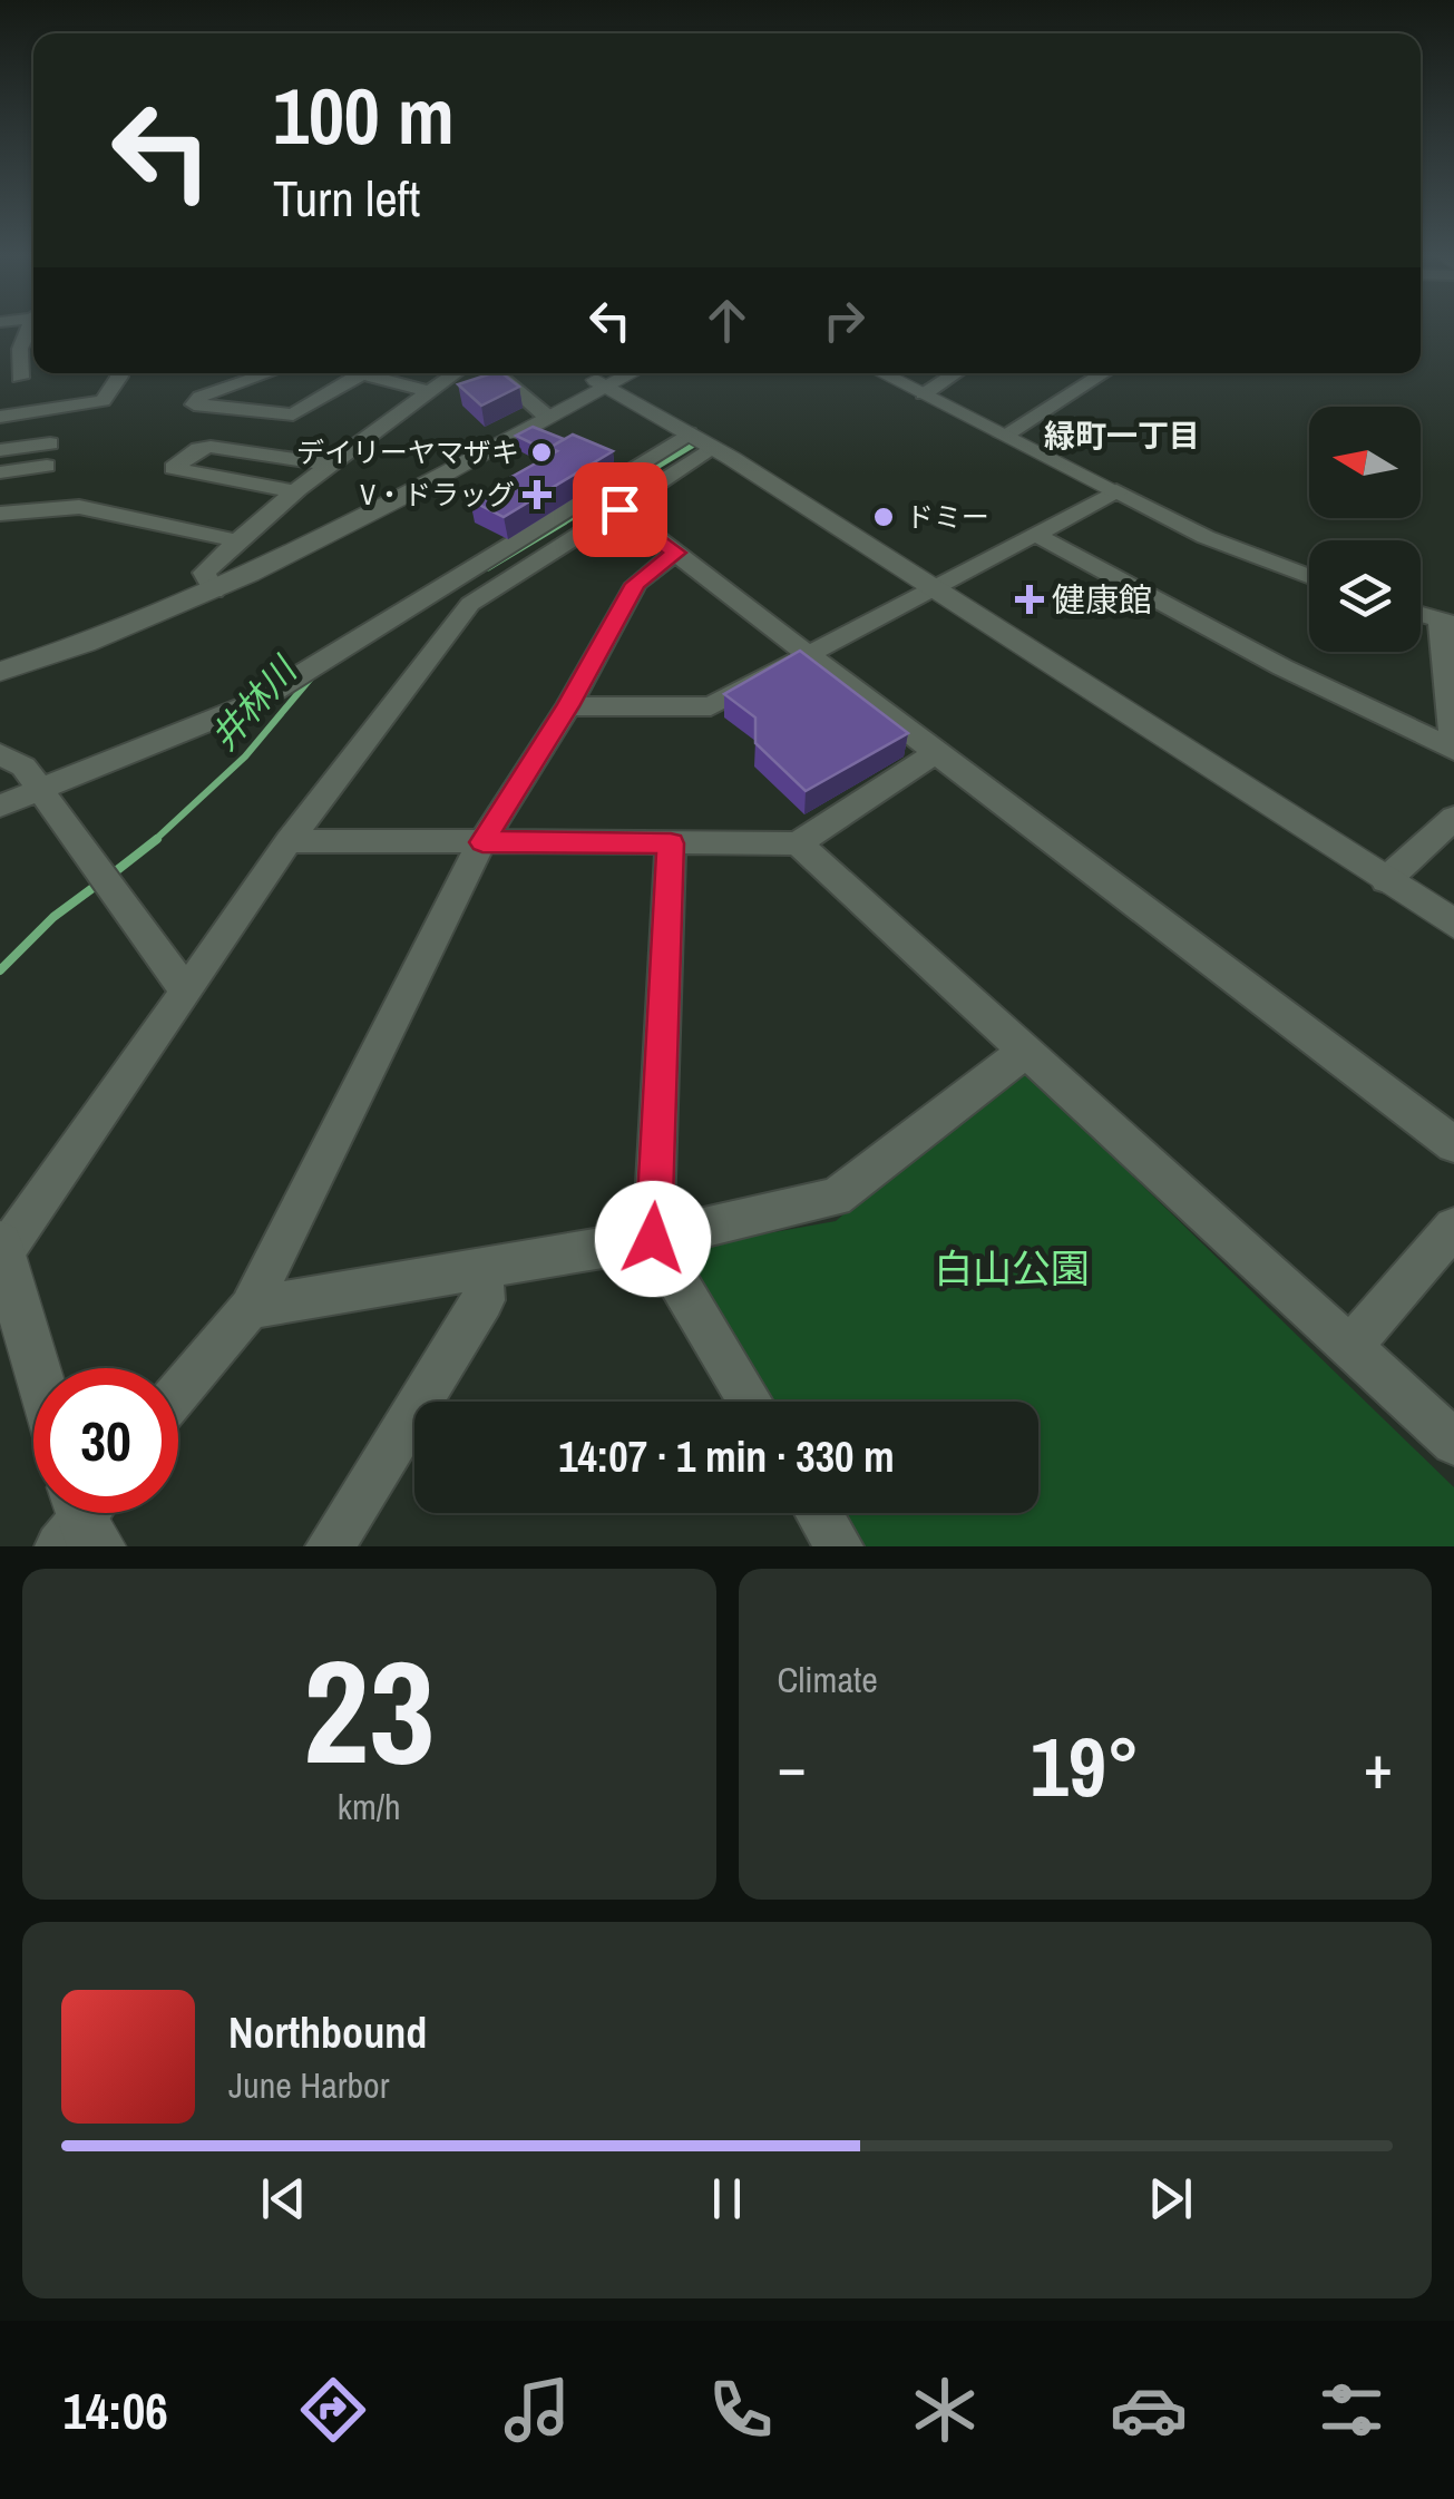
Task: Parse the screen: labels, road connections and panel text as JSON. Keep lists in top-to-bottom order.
{
  "districts": ["緑町一丁目"],
  "water": ["井林川"],
  "parks": ["白山公園"],
  "places": {
    "other": ["デイリーヤマザキ", "ドミー"],
    "health": ["V・ドラッグ", "健康館"]
  },
  "north": "left",
  "page": {
    "turn": ["100 m", "Turn left"],
    "limit": "30",
    "trip": "14:07 · 1 min · 330 m",
    "tile": [
      ["23", "km/h"],
      "Climate"
    ],
    "heat": ["−", "19°", "+"],
    "song": ["Northbound", "June Harbor"],
    "tabs": "14:06"
  }
}
